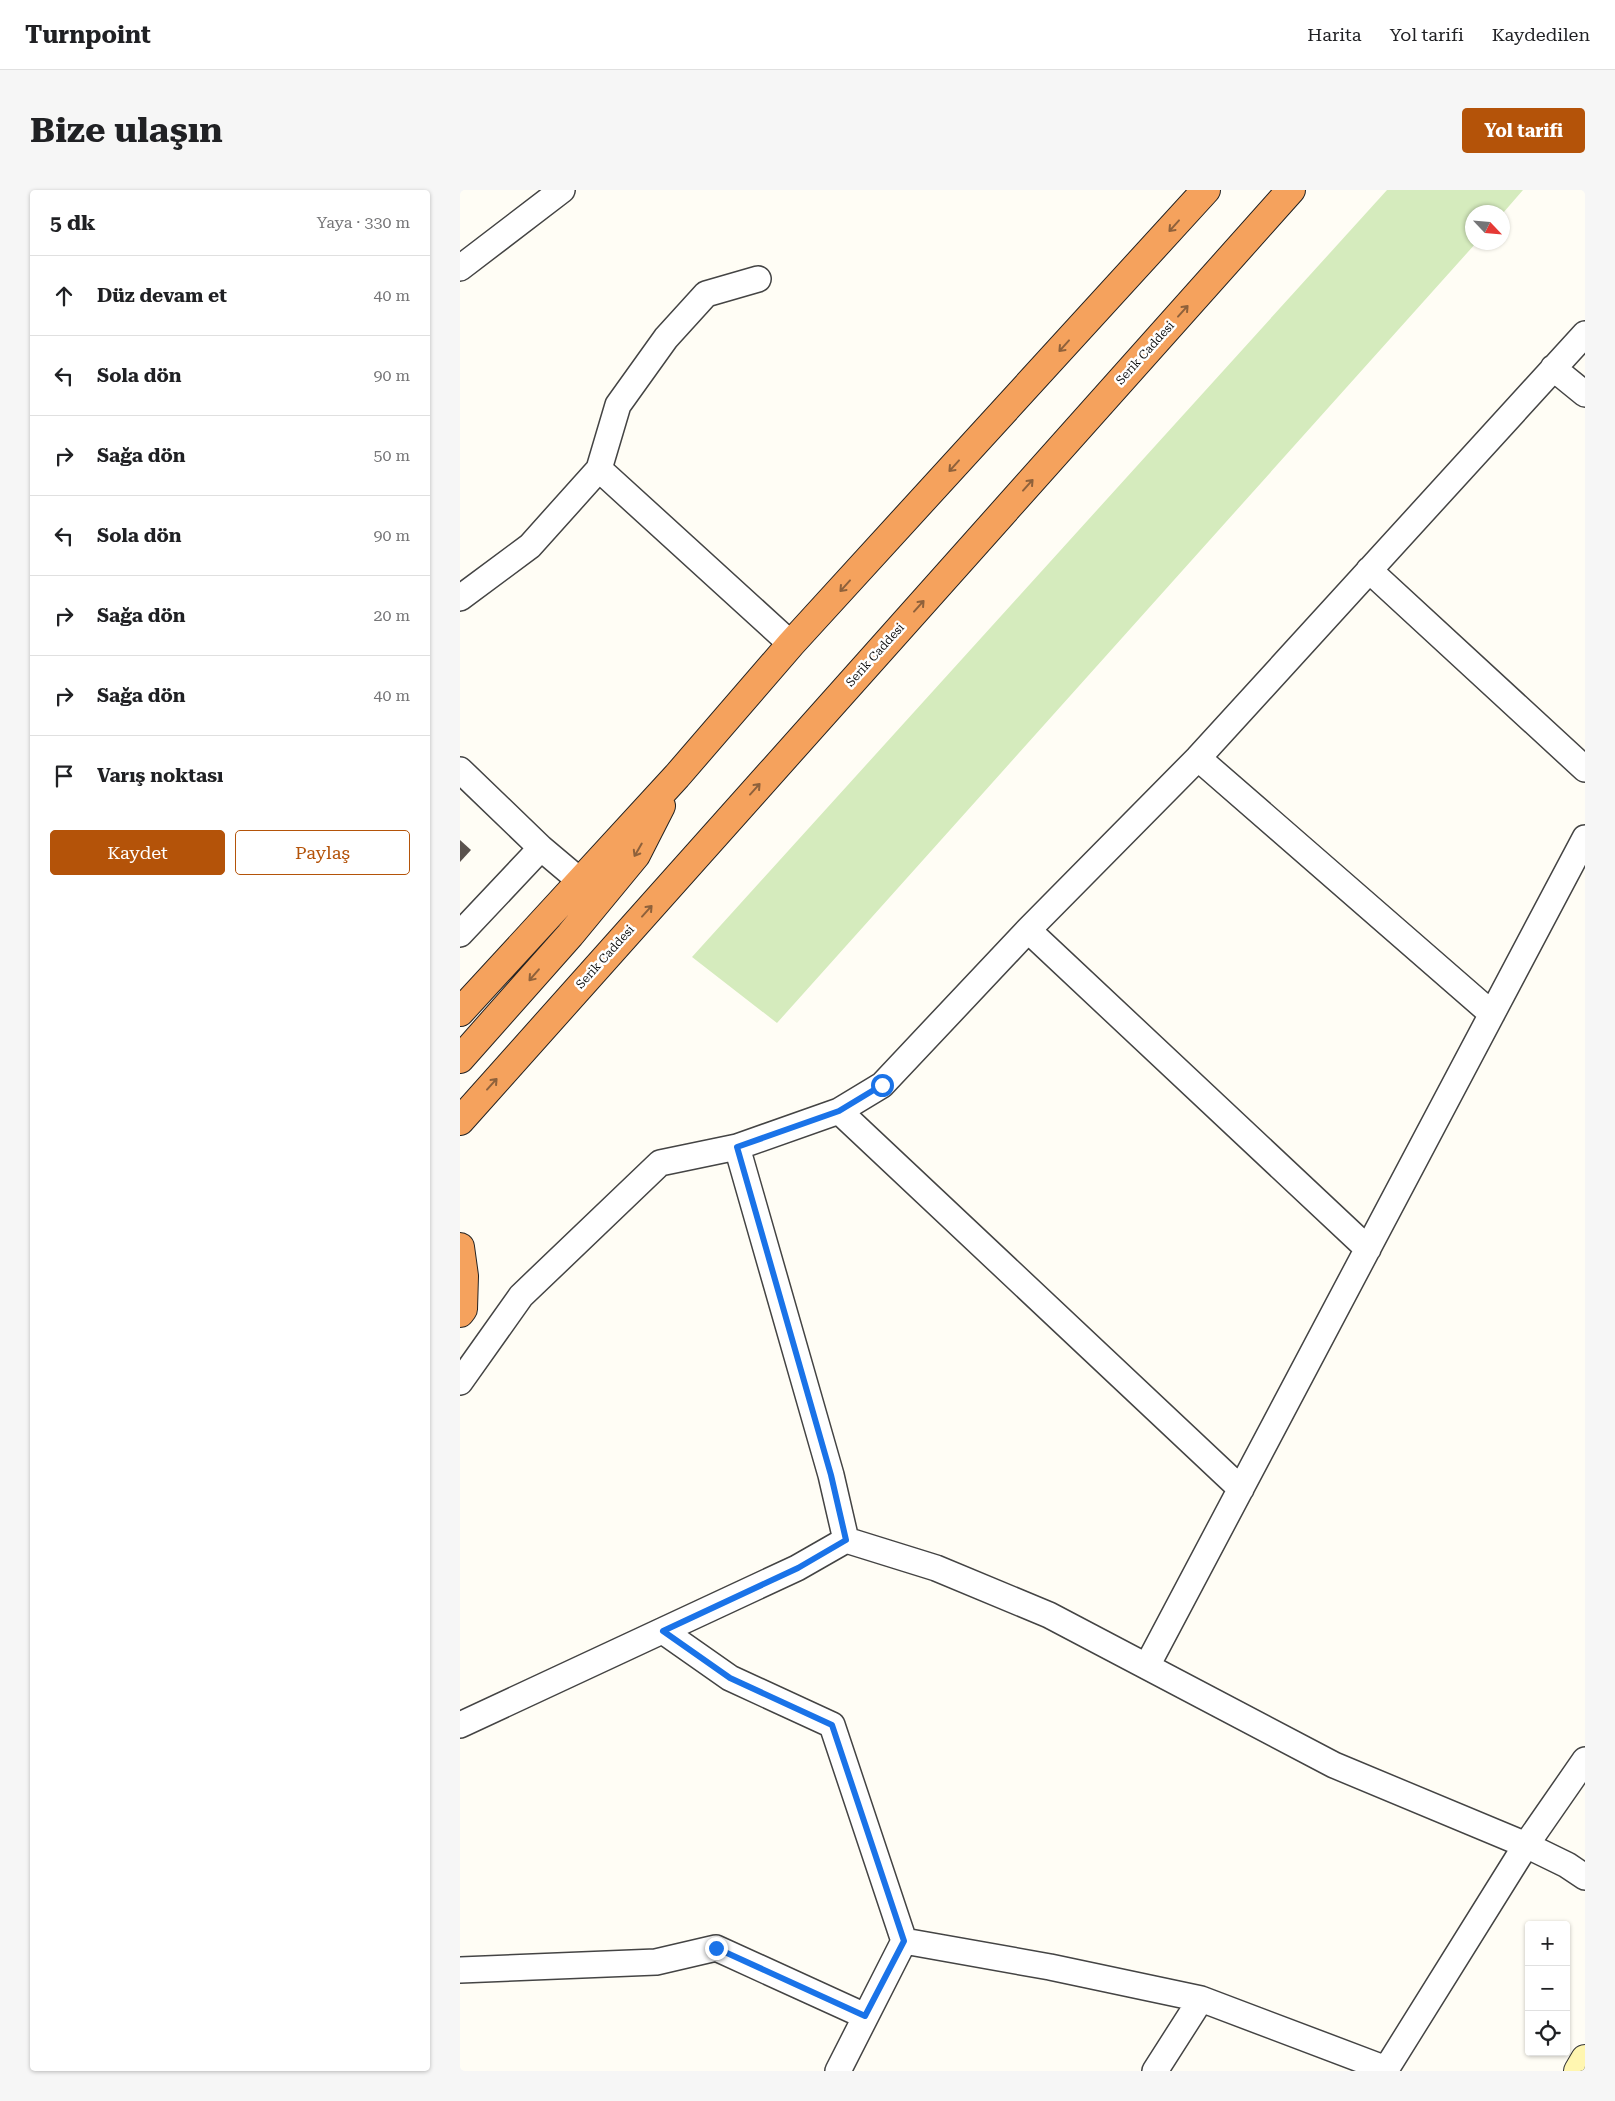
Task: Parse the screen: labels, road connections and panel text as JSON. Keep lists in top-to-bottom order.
{
  "streets": {
    "highway": ["Serik Caddesi"]
  },
  "north": "bottom right",
  "page": {
    "header": "Turnpoint",
    "nav": ["Harita", "Yol tarifi", "Kaydedilen"],
    "buttons": [
      "Yol tarifi",
      ["Kaydet", "Paylaş"]
    ],
    "title": "Bize ulaşın",
    "heading": ["5 dk", "Yaya · 330 m"],
    "list": [
      ["Düz devam et", "40 m"],
      ["Sola dön", "90 m"],
      ["Sağa dön", "50 m"],
      ["Sola dön", "90 m"],
      ["Sağa dön", "20 m"],
      ["Sağa dön", "40 m"],
      "Varış noktası"
    ],
    "map_buttons": ["+", "−"]
  }
}
